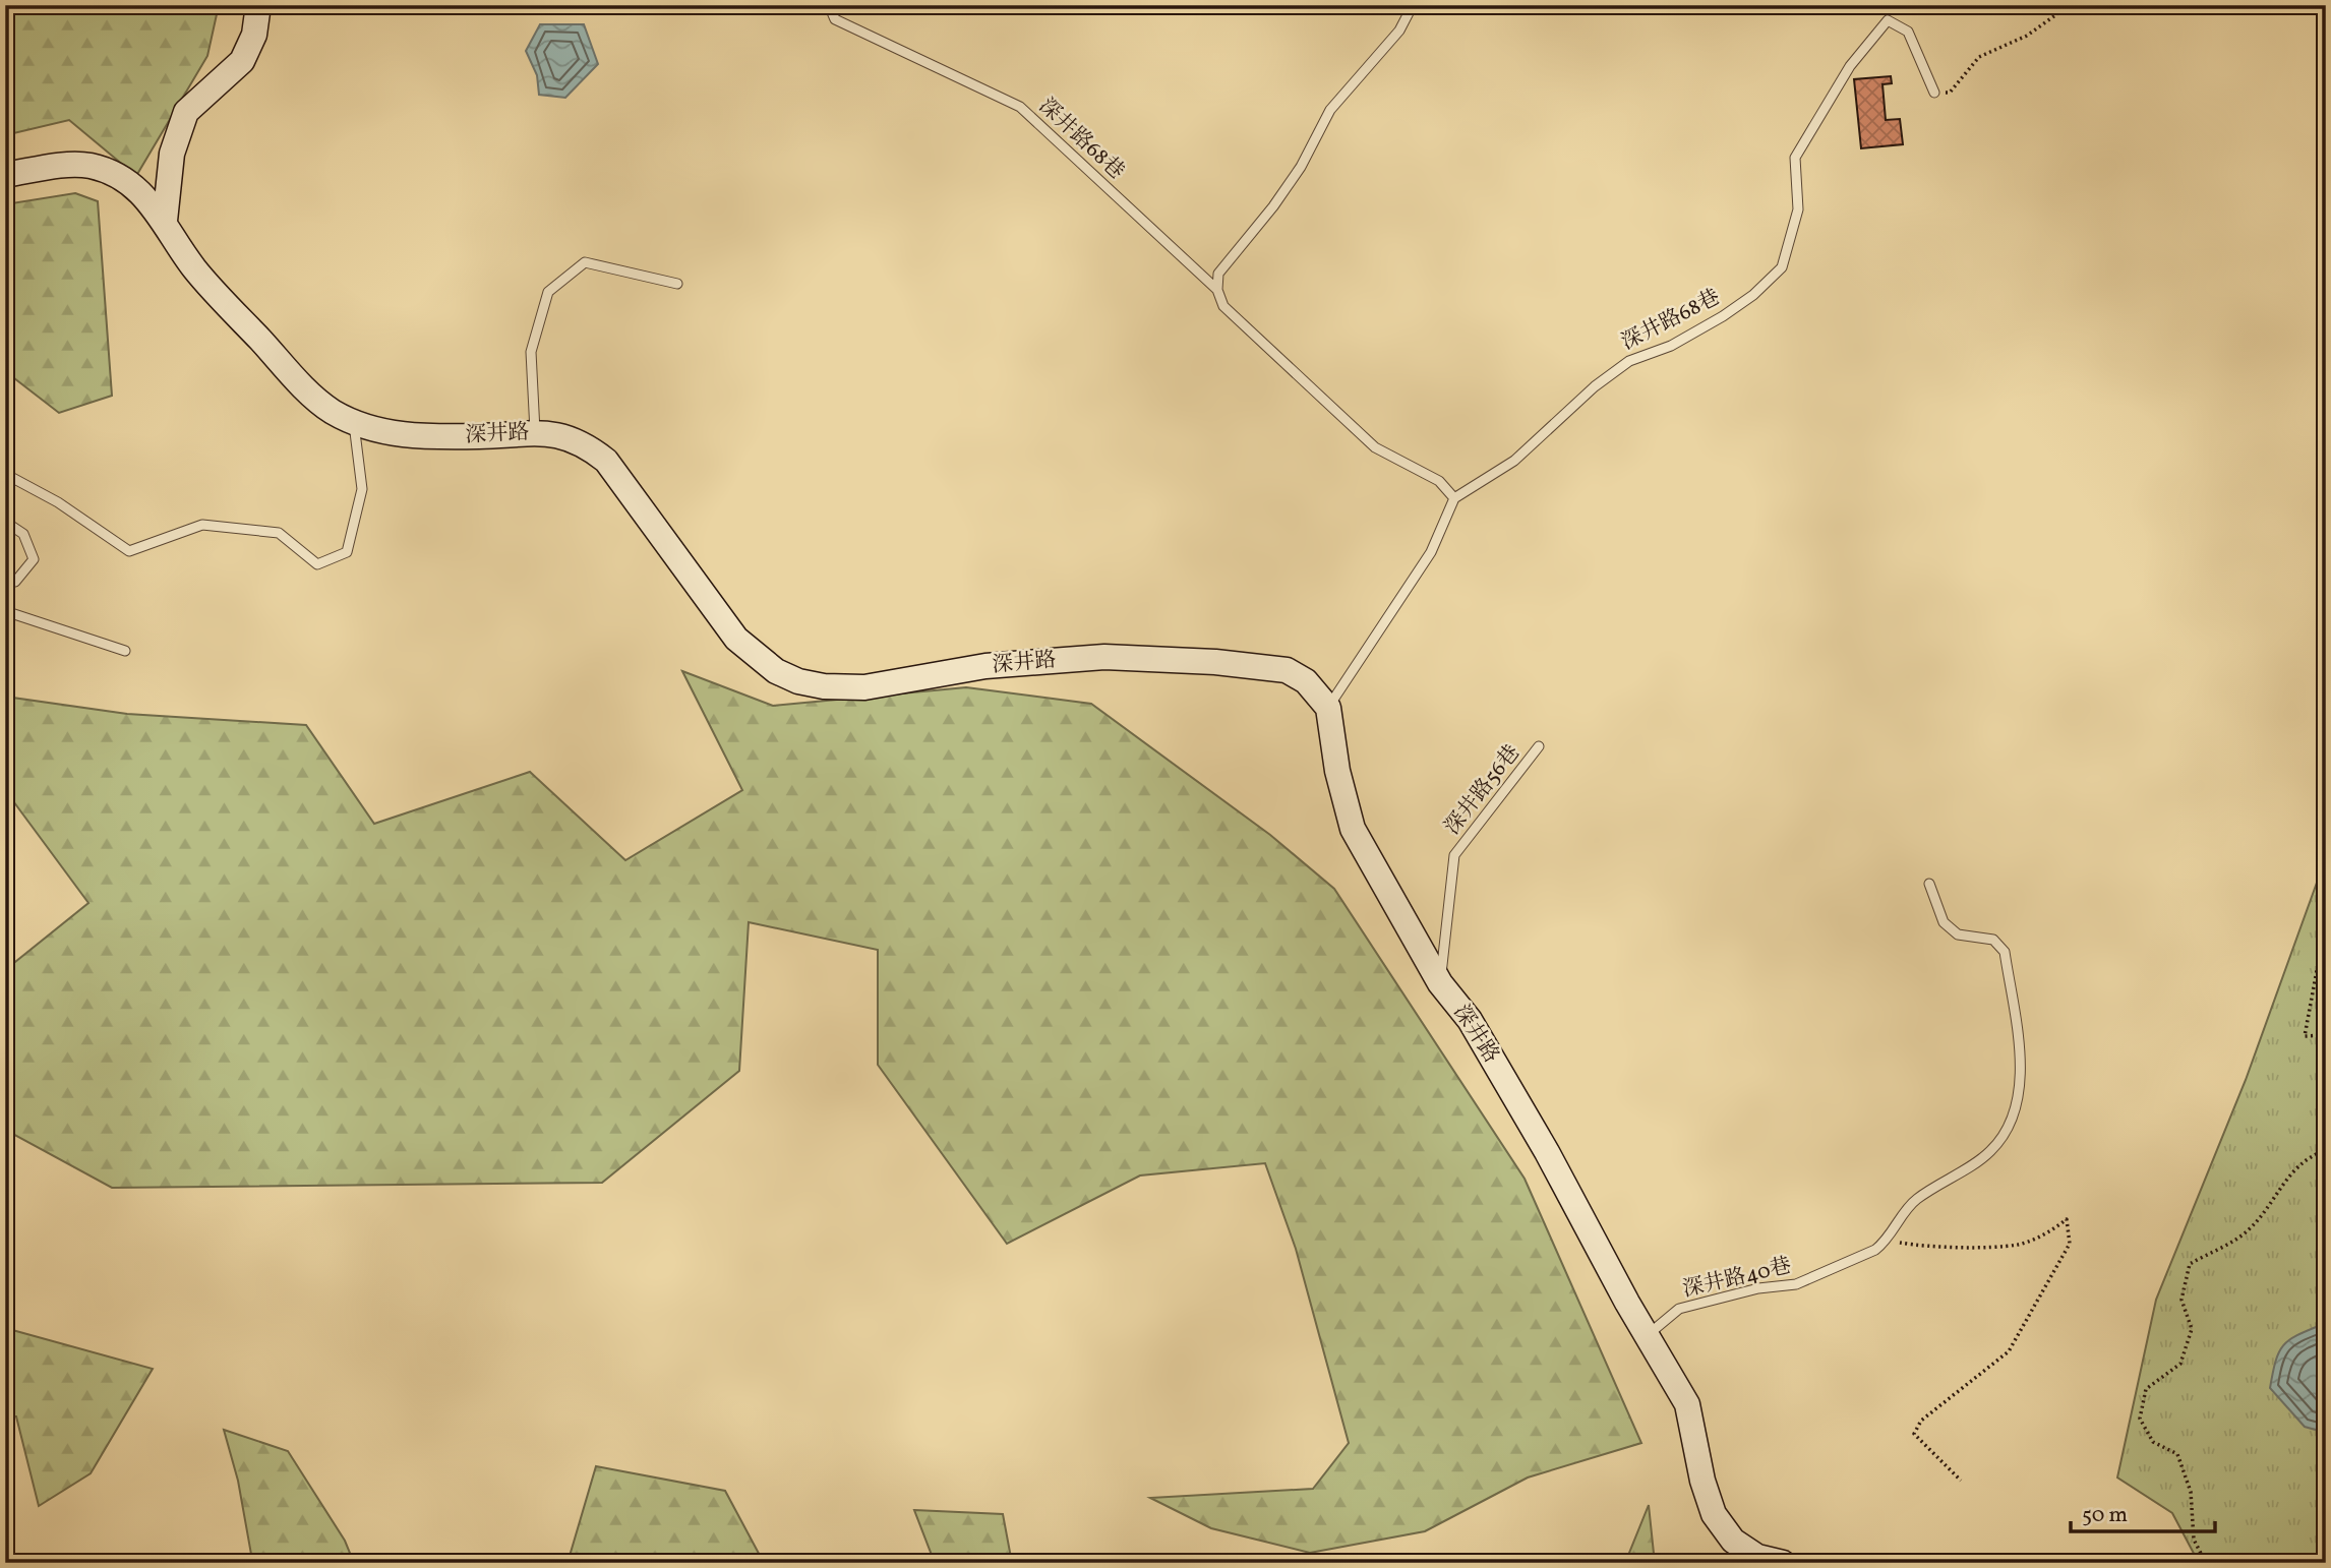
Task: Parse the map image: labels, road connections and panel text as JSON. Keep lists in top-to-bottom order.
{
  "streets": {
    "street": ["深井路"],
    "lane": ["深井路68巷", "深井路56巷", "深井路40巷"]
  },
  "crossings": [
    ["深井路", "深井路56巷"],
    ["深井路", "深井路40巷"]
  ],
  "scale_bar": "50 m"
}
